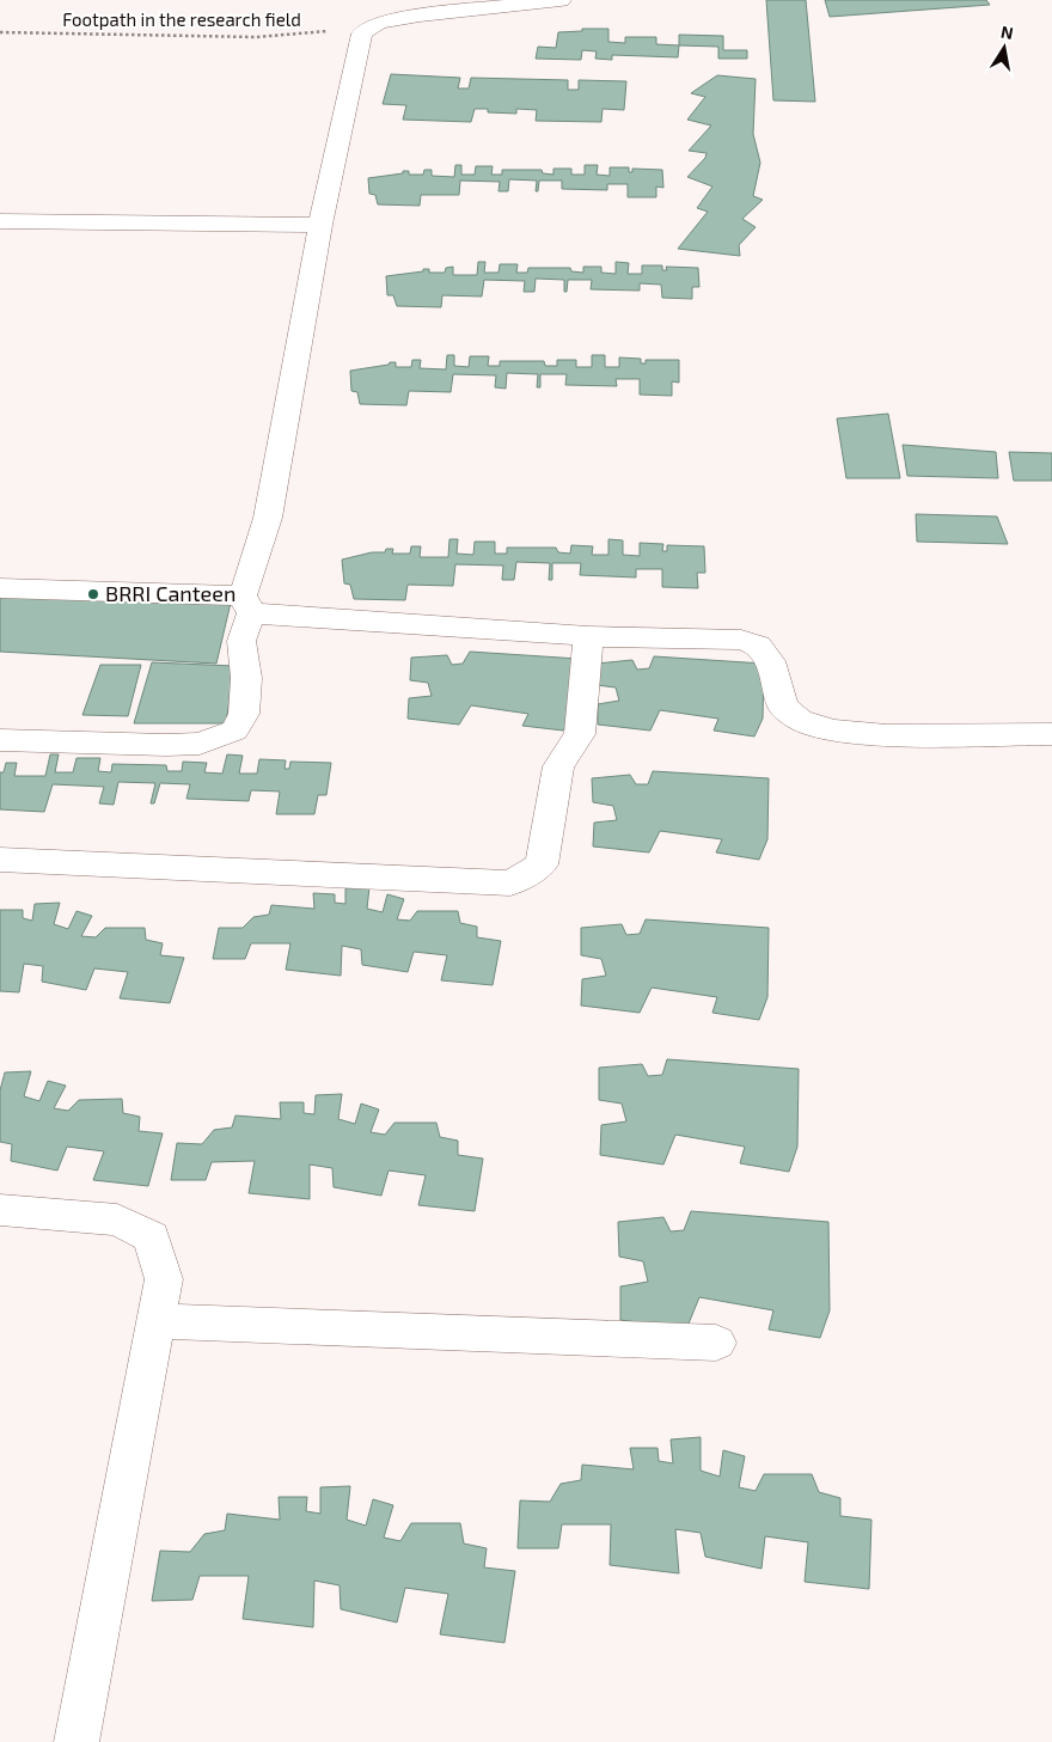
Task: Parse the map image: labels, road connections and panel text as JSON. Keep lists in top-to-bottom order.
{
  "streets": {
    "path": ["Footpath in the research field"]
  },
  "places": ["BRRI Canteen"],
  "north": "top"
}
